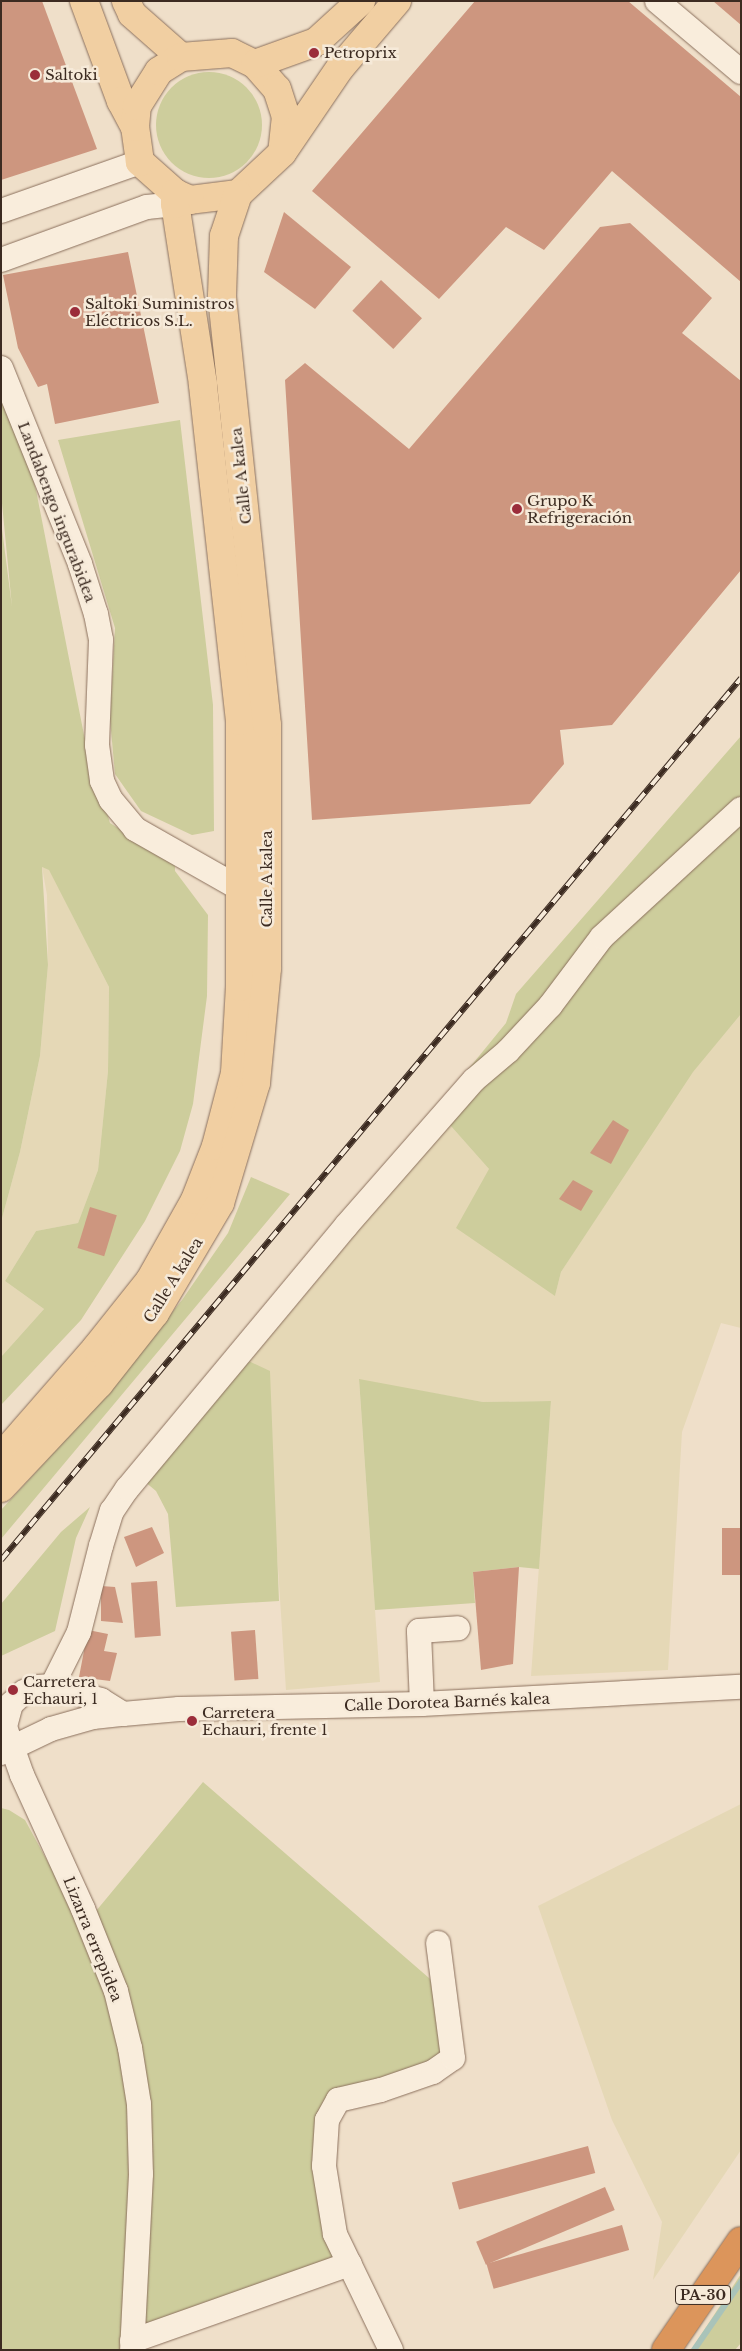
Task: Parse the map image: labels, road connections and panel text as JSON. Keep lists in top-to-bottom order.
{
  "streets": {
    "highway": ["PA-30"],
    "main road": ["Calle A kalea"],
    "street": ["Landabengo ingurabidea", "Calle Dorotea Barnés kalea", "Lizarra errepidea"]
  },
  "crossings": [
    ["Calle A kalea", "Landabengo ingurabidea"],
    ["Calle Dorotea Barnés kalea", "Lizarra errepidea"]
  ],
  "places": [
    "Petroprix",
    "Saltoki",
    "Saltoki Suministros Eléctricos S.L.",
    "Grupo K Refrigeración",
    "Carretera Echauri, 1",
    "Carretera Echauri, frente 1"
  ]
}
